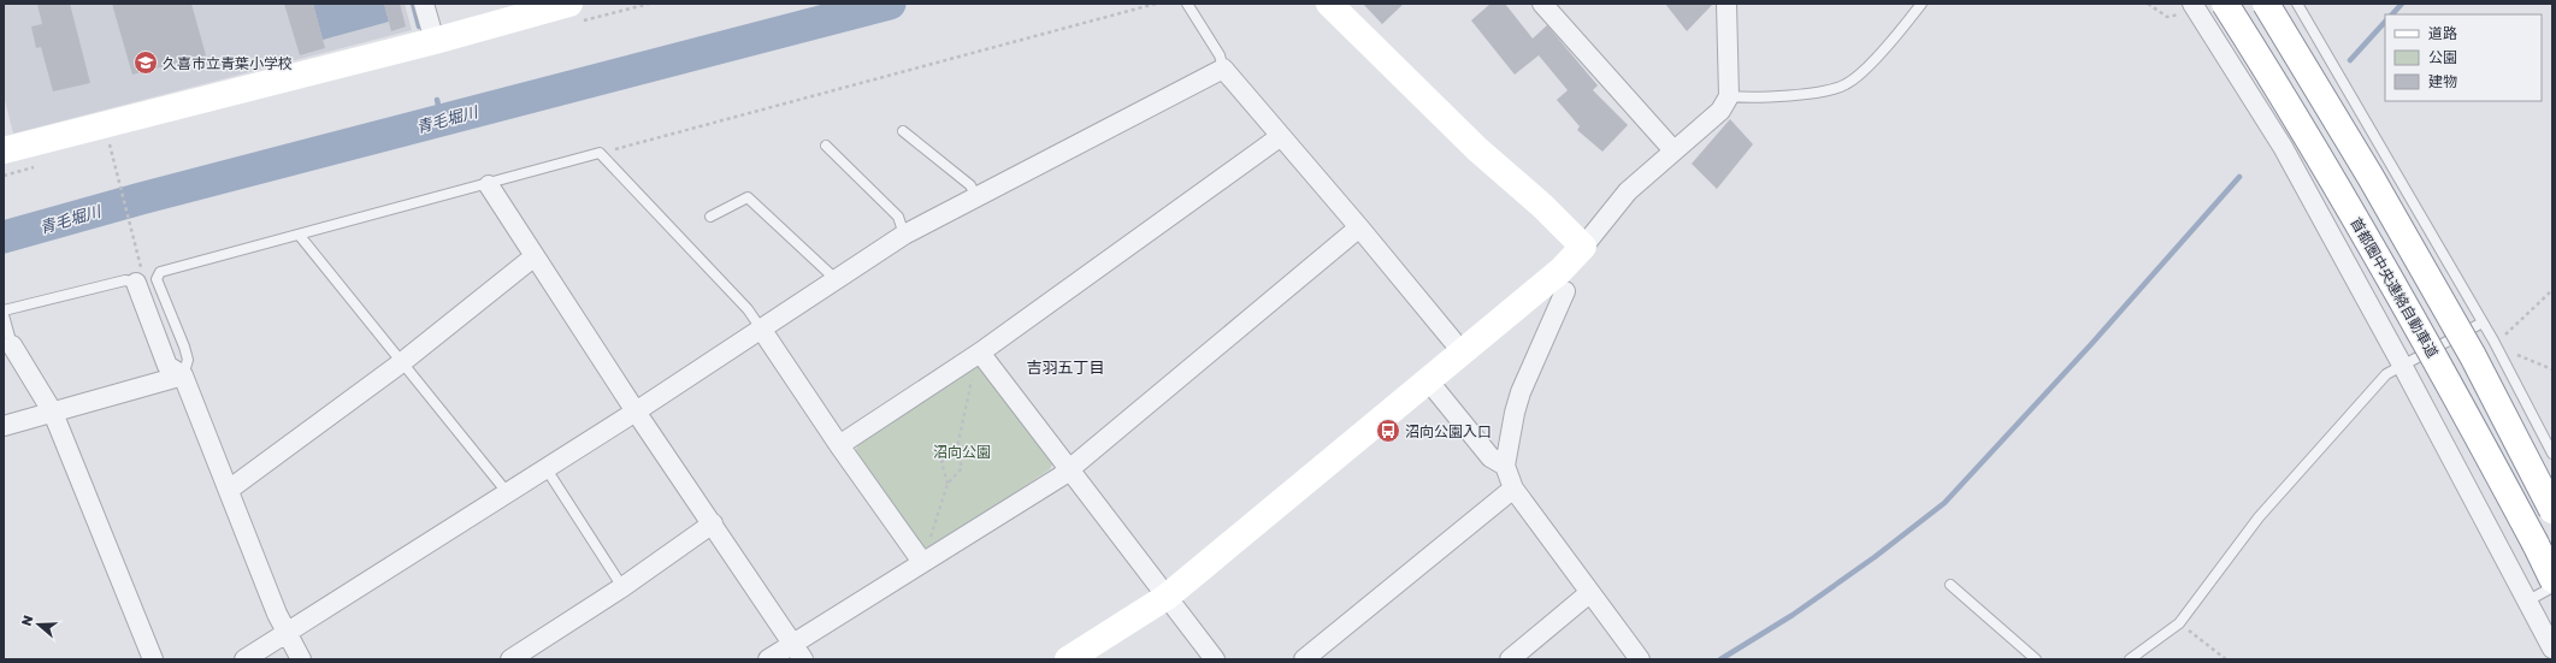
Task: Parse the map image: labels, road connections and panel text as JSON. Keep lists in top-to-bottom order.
{
  "streets": {
    "main road": ["首都圏中央連絡自動車道"]
  },
  "districts": ["吉羽五丁目"],
  "water": ["青毛堀川"],
  "parks": ["沼向公園"],
  "places": {
    "school or university": ["久喜市立青葉小学校"],
    "bus stop": ["沼向公園入口"]
  },
  "legend": ["道路", "公園", "建物"],
  "north": "left"
}
